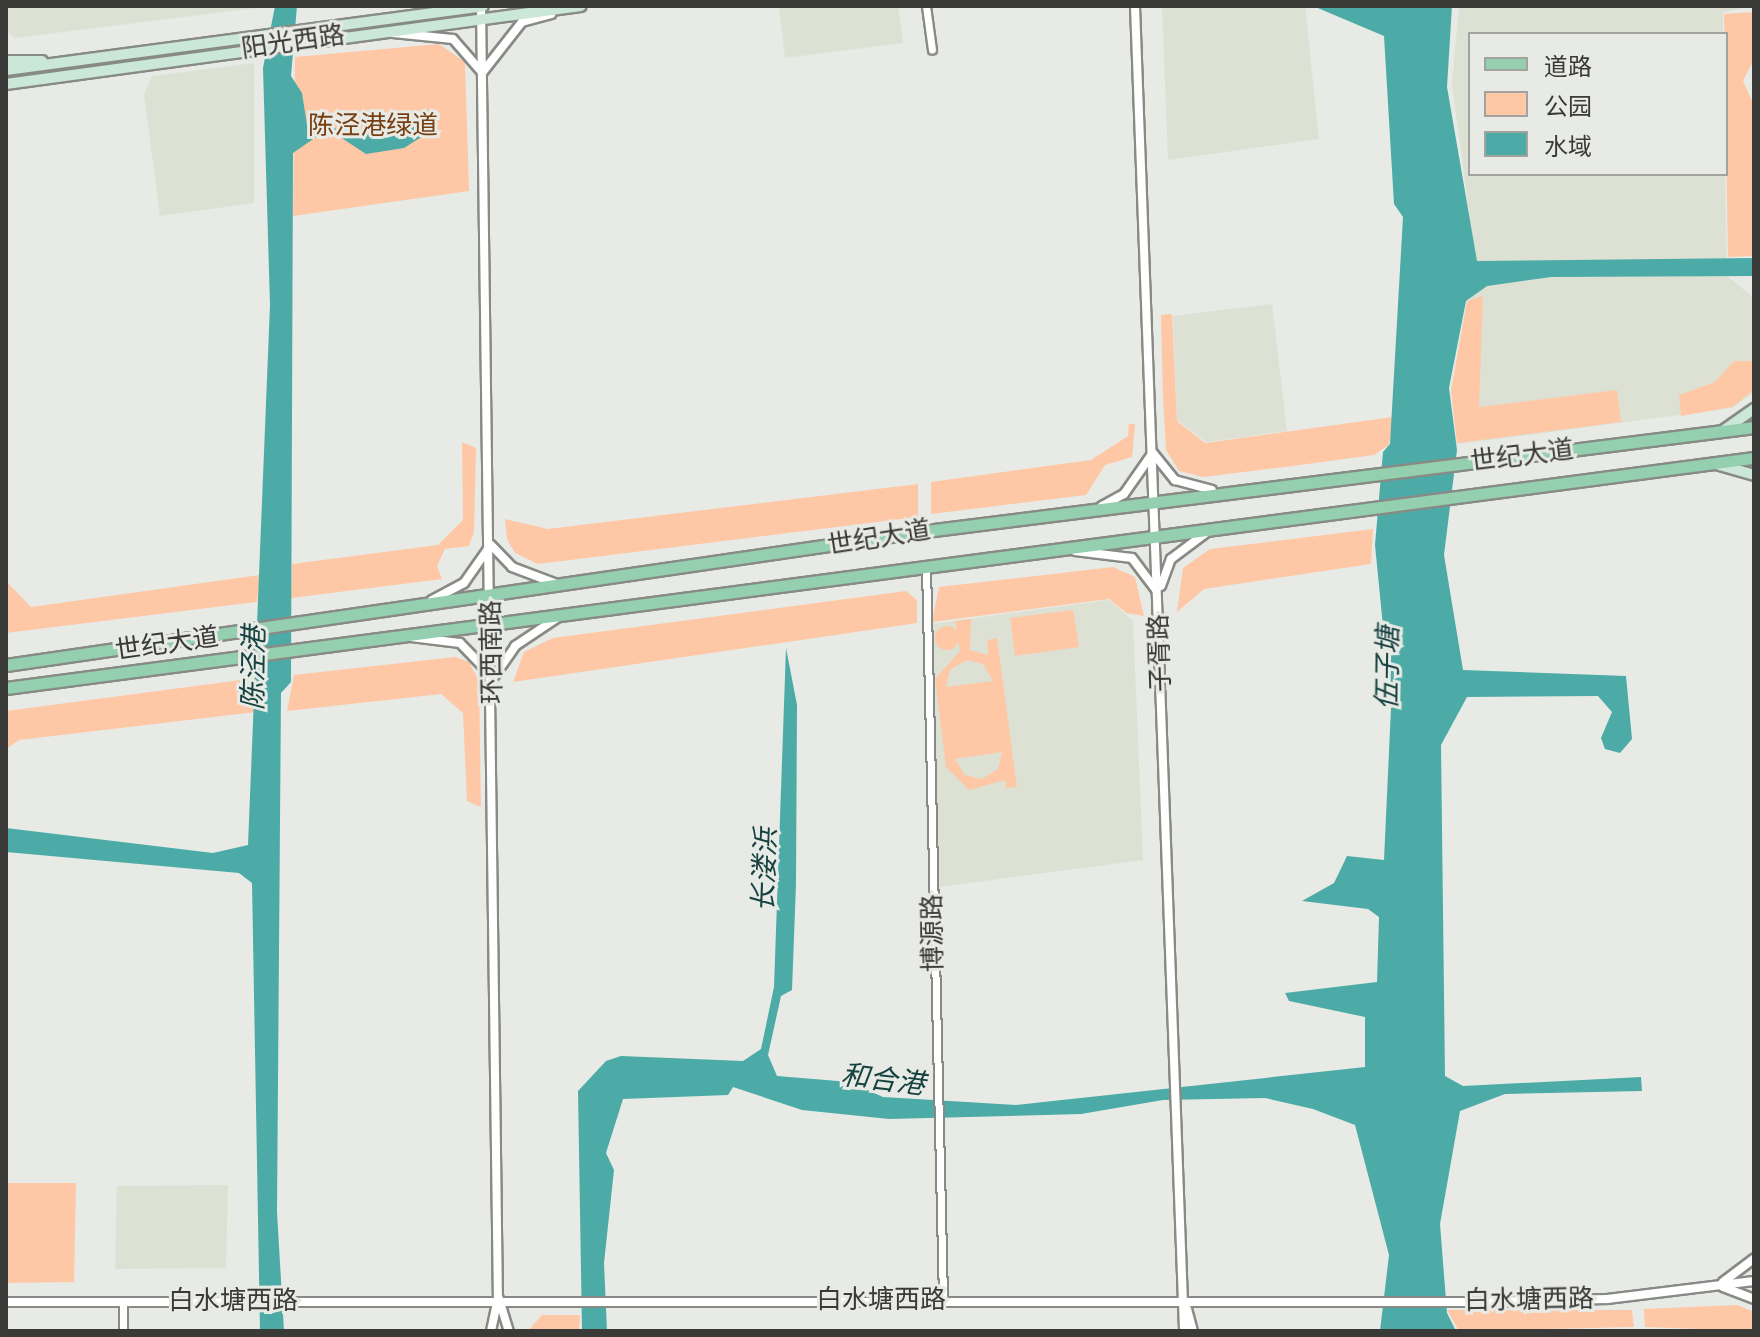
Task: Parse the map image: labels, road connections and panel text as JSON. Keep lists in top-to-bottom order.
{
  "streets": {
    "main road": ["阳光西路", "世纪大道"],
    "street": [
      "环西南路",
      "子胥路",
      "博源路",
      "白水塘西路"
    ]
  },
  "crossings": [
    ["阳光西路", "环西南路"],
    ["世纪大道", "环西南路"],
    ["世纪大道", "子胥路"],
    ["世纪大道", "博源路"],
    ["环西南路", "白水塘西路"],
    ["子胥路", "白水塘西路"],
    ["博源路", "白水塘西路"]
  ],
  "water": [
    "陈泾港",
    "伍子塘",
    "长溇浜",
    "和合港"
  ],
  "parks": ["陈泾港绿道"],
  "legend": ["道路", "公园", "水域"]
}
